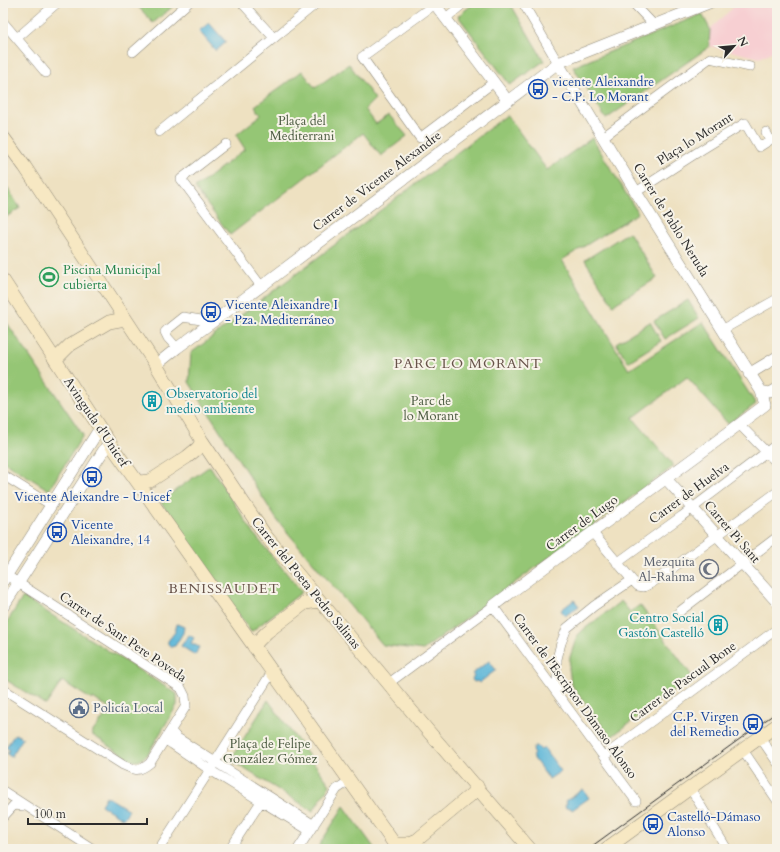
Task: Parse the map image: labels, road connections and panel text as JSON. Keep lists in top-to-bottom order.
{
  "streets": {
    "main road": ["Avinguda d'Unicef", "Carrer del Poeta Pedro Salinas"],
    "street": [
      "Plaça lo Morant",
      "Carrer de Vicente Alexandre",
      "Carrer de Pablo Neruda",
      "Carrer de Huelva",
      "Carrer de Lugo",
      "Carrer Pi Sant",
      "Carrer de Sant Pere Poveda",
      "Carrer de Pascual Bone",
      "Carrer de l'Escriptor Dámaso Alonso"
    ]
  },
  "crossings": [
    ["Plaça lo Morant", "Carrer de Pablo Neruda"],
    ["Carrer de Vicente Alexandre", "Carrer de Pablo Neruda"],
    ["Carrer de Vicente Alexandre", "Carrer del Poeta Pedro Salinas"],
    ["Carrer de Pablo Neruda", "Carrer de Lugo"],
    ["Avinguda d'Unicef", "Carrer del Poeta Pedro Salinas"],
    ["Carrer de Huelva", "Carrer Pi Sant"],
    ["Carrer de Lugo", "Carrer Pi Sant"],
    ["Carrer de Lugo", "Carrer del Poeta Pedro Salinas"],
    ["Carrer de Lugo", "Carrer de l'Escriptor Dámaso Alonso"],
    ["Carrer de Pascual Bone", "Carrer de l'Escriptor Dámaso Alonso"]
  ],
  "districts": ["PARC LO MORANT", "BENISSAUDET"],
  "parks": ["Plaça del Mediterrani", "Parc de lo Morant", "Plaça de Felipe González Gómez"],
  "places": {
    "bus stop": [
      "vicente Aleixandre - C.P. Lo Morant",
      "Vicente Aleixandre I - Pza. Mediterráneo",
      "Vicente Aleixandre - Unicef",
      "Vicente Aleixandre, 14",
      "C.P. Virgen del Remedio",
      "Castelló-Dámaso Alonso"
    ],
    "sports": ["Piscina Municipal cubierta"],
    "building": ["Observatorio del medio ambiente", "Centro Social Gastón Castelló"],
    "mosque": ["Mezquita Al-Rahma"],
    "public building": ["Policía Local"]
  },
  "scale_bar": "100 m",
  "north": "top right"
}
